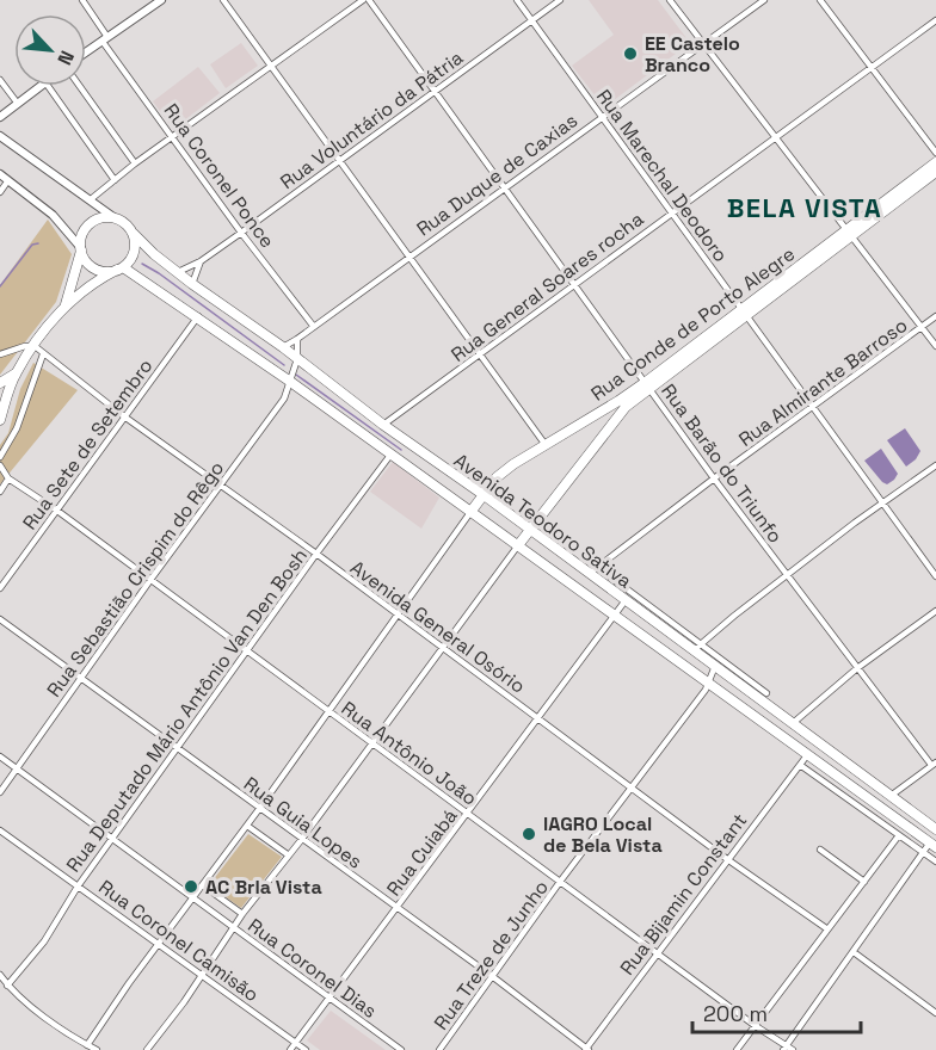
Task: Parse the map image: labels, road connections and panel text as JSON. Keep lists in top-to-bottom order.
{
  "streets": {
    "main road": ["Rua Conde de Porto Alegre", "Avenida Teodoro Sativa"],
    "street": [
      "Rua Voluntário da Pátria",
      "Rua Duque de Caxias",
      "Rua Coronel Ponce",
      "Rua Marechal Deodoro",
      "Rua General Soares rocha",
      "Rua Almirante Barroso",
      "Rua Sete de Setembro",
      "Rua Barão do Triunfo",
      "Rua Sebastião Crispim do Rêgo",
      "Avenida General Osório",
      "Rua Deputado Mário Antônio Van Den Bosh",
      "Rua Antônio João",
      "Rua Guia Lopes",
      "Rua Cuiabá",
      "Rua Bijamin Constant",
      "Rua Coronel Camisão",
      "Rua Treze de Junho",
      "Rua Coronel Dias"
    ]
  },
  "crossings": [
    ["Rua Voluntário da Pátria", "Rua Coronel Ponce"],
    ["Rua Voluntário da Pátria", "Rua Marechal Deodoro"],
    ["Rua Voluntário da Pátria", "Rua Barão do Triunfo"],
    ["Rua Voluntário da Pátria", "Avenida Teodoro Sativa"],
    ["Rua Duque de Caxias", "Rua Coronel Ponce"],
    ["Rua Duque de Caxias", "Rua Marechal Deodoro"],
    ["Rua Duque de Caxias", "Rua Barão do Triunfo"],
    ["Rua Duque de Caxias", "Avenida Teodoro Sativa"],
    ["Rua Marechal Deodoro", "Rua General Soares rocha"],
    ["Rua Marechal Deodoro", "Rua Conde de Porto Alegre"],
    ["Rua Marechal Deodoro", "Rua Almirante Barroso"],
    ["Rua General Soares rocha", "Rua Barão do Triunfo"],
    ["Rua General Soares rocha", "Avenida Teodoro Sativa"],
    ["Rua Conde de Porto Alegre", "Rua Barão do Triunfo"],
    ["Rua Conde de Porto Alegre", "Avenida Teodoro Sativa"],
    ["Rua Almirante Barroso", "Rua Barão do Triunfo"],
    ["Rua Almirante Barroso", "Avenida Teodoro Sativa"],
    ["Rua Sete de Setembro", "Avenida Teodoro Sativa"],
    ["Rua Sete de Setembro", "Avenida General Osório"],
    ["Rua Sete de Setembro", "Rua Antônio João"],
    ["Avenida Teodoro Sativa", "Rua Sebastião Crispim do Rêgo"],
    ["Avenida Teodoro Sativa", "Rua Deputado Mário Antônio Van Den Bosh"],
    ["Avenida Teodoro Sativa", "Rua Cuiabá"],
    ["Avenida Teodoro Sativa", "Rua Bijamin Constant"],
    ["Avenida Teodoro Sativa", "Rua Treze de Junho"],
    ["Rua Sebastião Crispim do Rêgo", "Avenida General Osório"],
    ["Rua Sebastião Crispim do Rêgo", "Rua Antônio João"],
    ["Rua Sebastião Crispim do Rêgo", "Rua Guia Lopes"],
    ["Rua Sebastião Crispim do Rêgo", "Rua Coronel Dias"],
    ["Avenida General Osório", "Rua Deputado Mário Antônio Van Den Bosh"],
    ["Avenida General Osório", "Rua Cuiabá"],
    ["Avenida General Osório", "Rua Bijamin Constant"],
    ["Avenida General Osório", "Rua Treze de Junho"],
    ["Rua Deputado Mário Antônio Van Den Bosh", "Rua Antônio João"],
    ["Rua Deputado Mário Antônio Van Den Bosh", "Rua Guia Lopes"],
    ["Rua Deputado Mário Antônio Van Den Bosh", "Rua Coronel Camisão"],
    ["Rua Deputado Mário Antônio Van Den Bosh", "Rua Coronel Dias"],
    ["Rua Antônio João", "Rua Cuiabá"],
    ["Rua Antônio João", "Rua Bijamin Constant"],
    ["Rua Antônio João", "Rua Treze de Junho"],
    ["Rua Guia Lopes", "Rua Cuiabá"],
    ["Rua Guia Lopes", "Rua Bijamin Constant"],
    ["Rua Guia Lopes", "Rua Treze de Junho"],
    ["Rua Cuiabá", "Rua Coronel Camisão"],
    ["Rua Cuiabá", "Rua Coronel Dias"]
  ],
  "districts": ["BELA VISTA"],
  "places": ["EE Castelo Branco", "IAGRO Local de Bela Vista", "AC Brla Vista"],
  "scale_bar": "200 m",
  "north": "bottom right"
}
